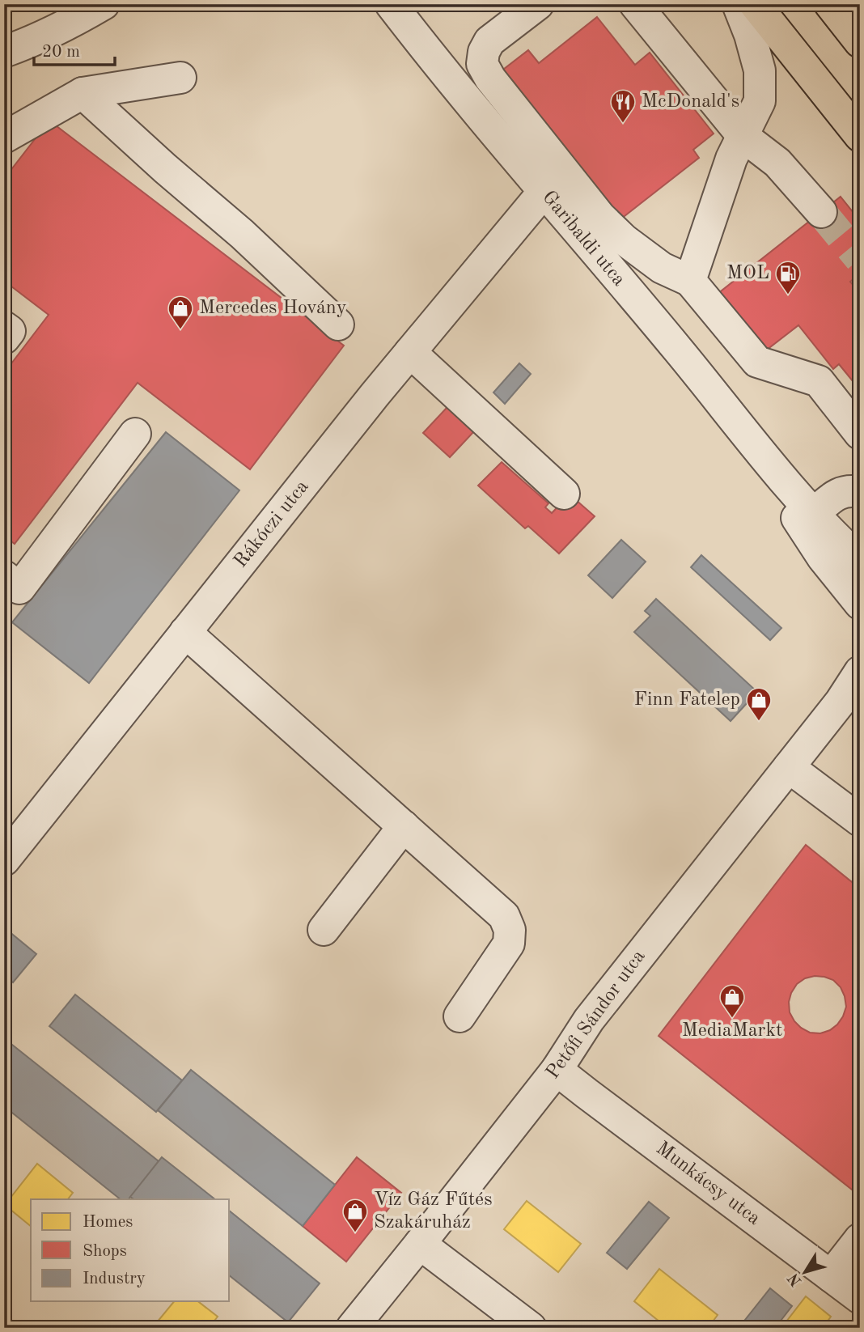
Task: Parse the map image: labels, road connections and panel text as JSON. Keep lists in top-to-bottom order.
{
  "streets": {
    "street": [
      "Garibaldi utca",
      "Rákóczi utca",
      "Petőfi Sándor utca",
      "Munkácsy utca"
    ]
  },
  "crossings": [
    ["Garibaldi utca", "Rákóczi utca"],
    ["Petőfi Sándor utca", "Munkácsy utca"]
  ],
  "places": {
    "restaurant": ["McDonald's"],
    "fuel station": ["MOL"],
    "shop": [
      "Mercedes Hovány",
      "Finn Fatelep",
      "MediaMarkt",
      "Víz Gáz Fűtés Szakáruház"
    ]
  },
  "legend": ["Homes", "Shops", "Industry"],
  "scale_bar": "20 m",
  "north": "bottom left"
}
